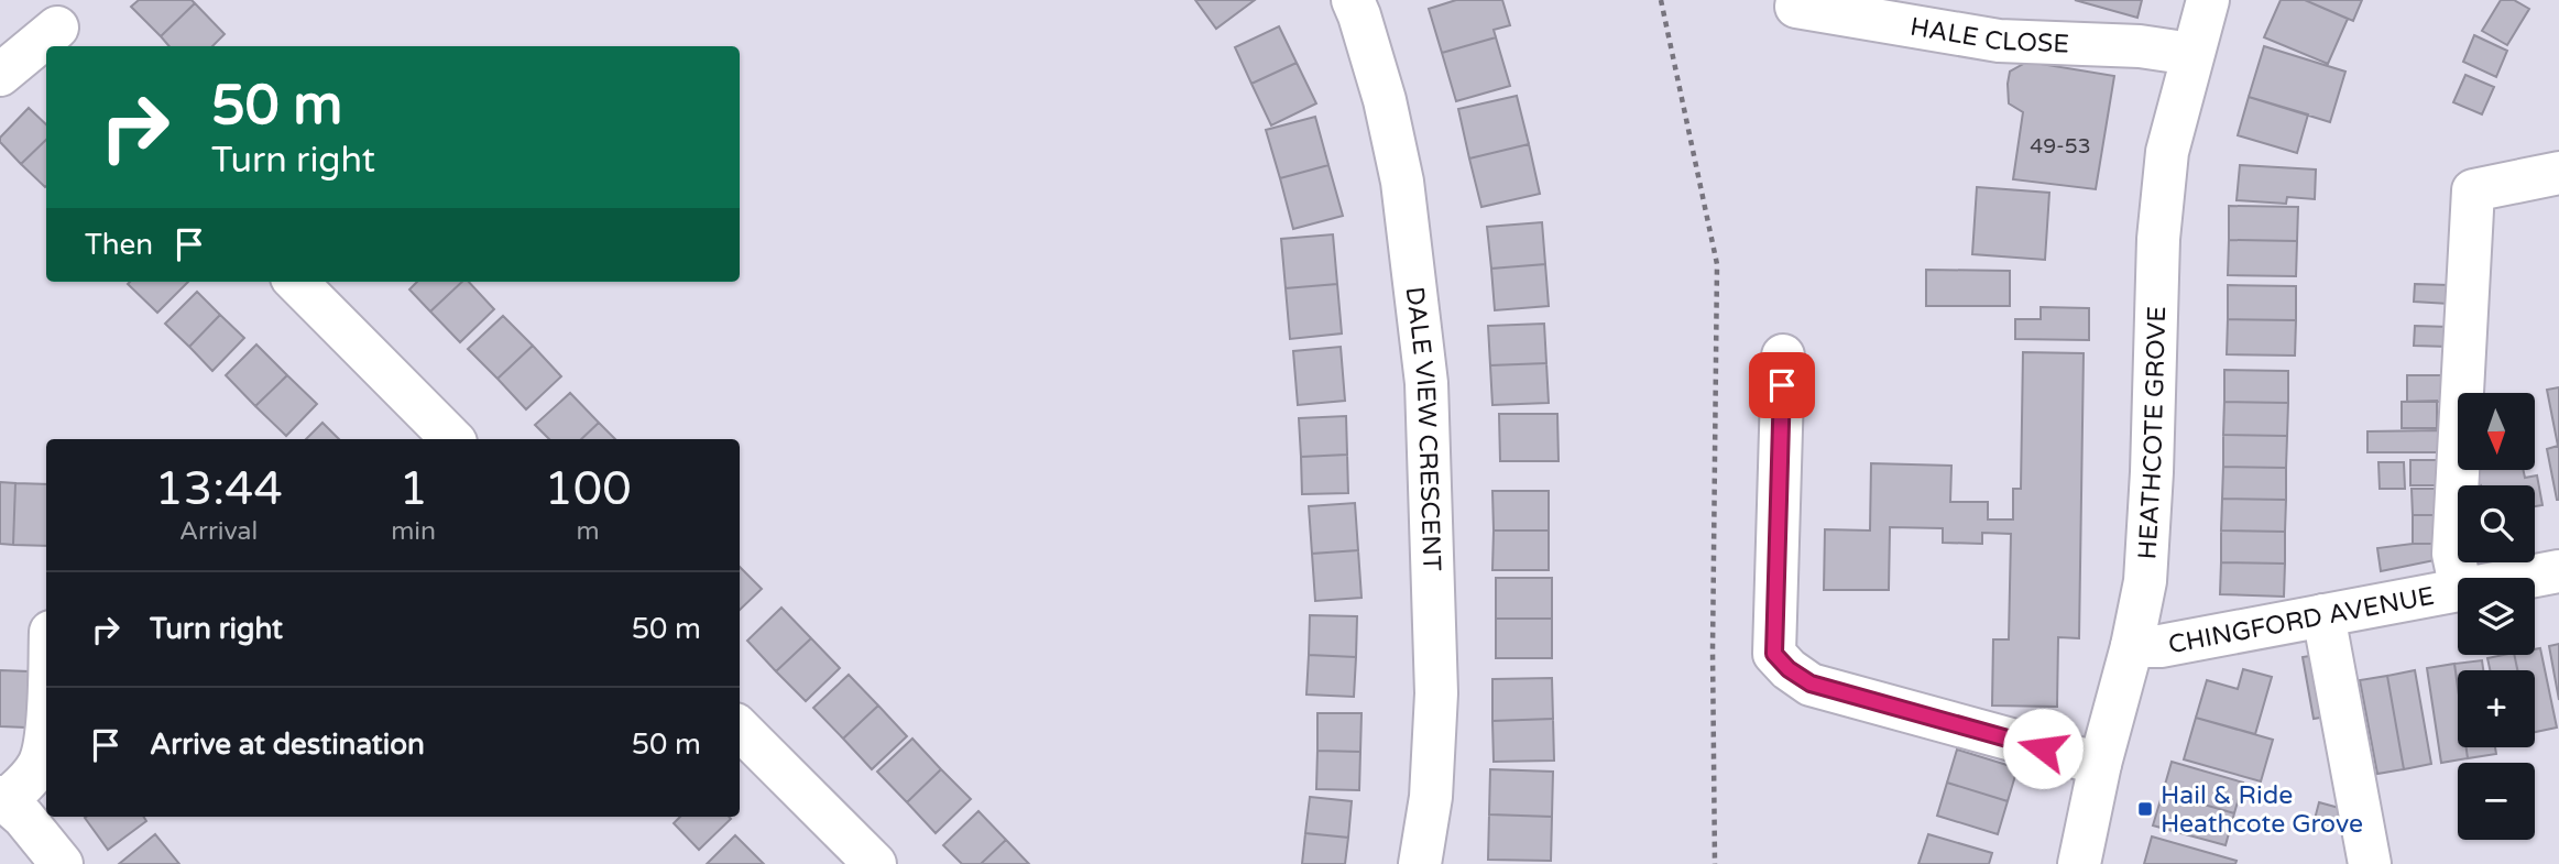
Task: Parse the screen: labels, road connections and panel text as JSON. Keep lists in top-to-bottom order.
{
  "streets": {
    "street": [
      "HALE CLOSE",
      "DALE VIEW CRESCENT",
      "HEATHCOTE GROVE",
      "CHINGFORD AVENUE"
    ]
  },
  "crossings": [
    ["HALE CLOSE", "HEATHCOTE GROVE"],
    ["HEATHCOTE GROVE", "CHINGFORD AVENUE"]
  ],
  "places": {
    "transit": ["Hail & Ride Heathcote Grove"]
  },
  "house_numbers": ["49-53"],
  "north": "bottom",
  "page": {
    "turn": ["50 m", "Turn right"],
    "then": "Then",
    "map_buttons": ["+", "−"],
    "eta": [
      "13:44",
      "Arrival",
      "1",
      "min",
      "100",
      "m"
    ],
    "list": [
      {
        "name": "Turn right",
        "value": "50 m"
      },
      {
        "name": "Arrive at destination",
        "value": "50 m"
      }
    ]
  }
}
